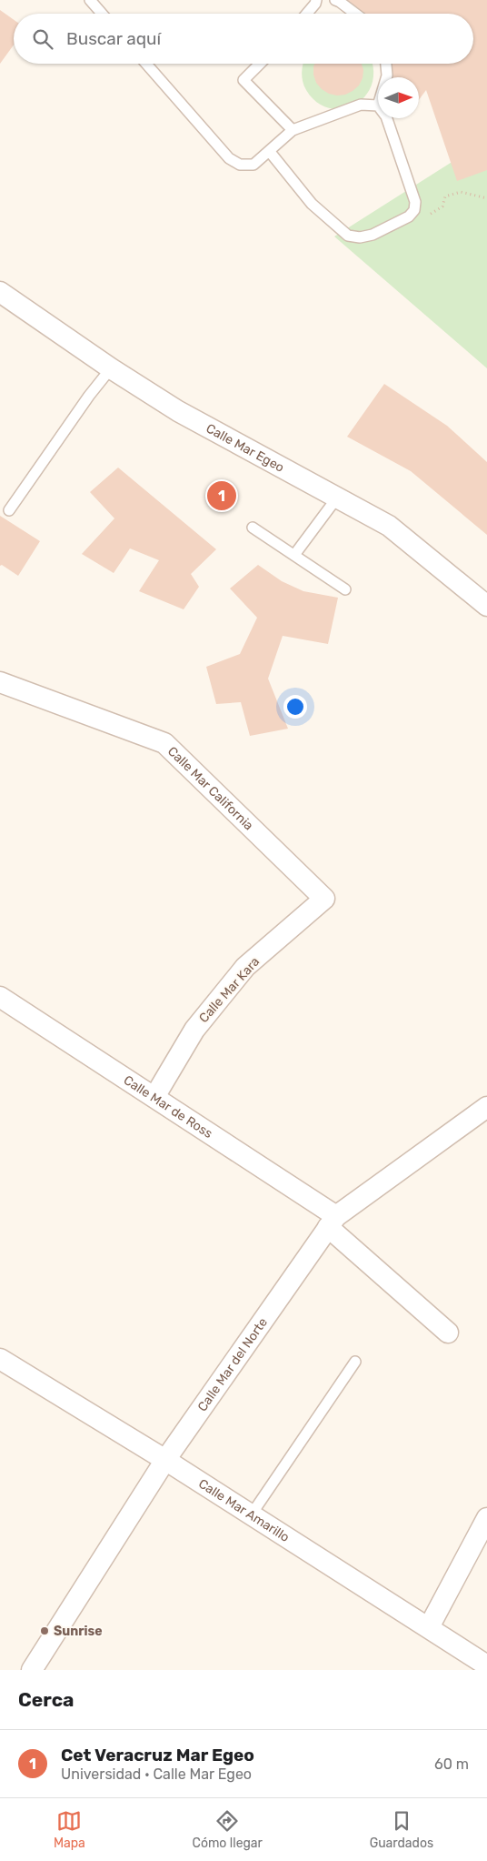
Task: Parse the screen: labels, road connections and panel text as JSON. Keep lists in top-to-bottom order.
{
  "streets": {
    "street": [
      "Calle Mar Egeo",
      "Calle Mar California",
      "Calle Mar Kara",
      "Calle Mar de Ross",
      "Calle Mar del Norte",
      "Calle Mar Amarillo"
    ]
  },
  "crossings": [
    ["Calle Mar California", "Calle Mar Kara"],
    ["Calle Mar Kara", "Calle Mar de Ross"],
    ["Calle Mar de Ross", "Calle Mar del Norte"],
    ["Calle Mar del Norte", "Calle Mar Amarillo"]
  ],
  "places": ["Sunrise"],
  "north": "right",
  "page": {
    "search": "Buscar aquí",
    "pins": "1",
    "heading": "Cerca",
    "list": [
      {
        "mark": "1",
        "name": "Cet Veracruz Mar Egeo",
        "note": "Universidad · Calle Mar Egeo",
        "value": "60 m"
      }
    ],
    "nav": ["Mapa", "Cómo llegar", "Guardados"]
  }
}
